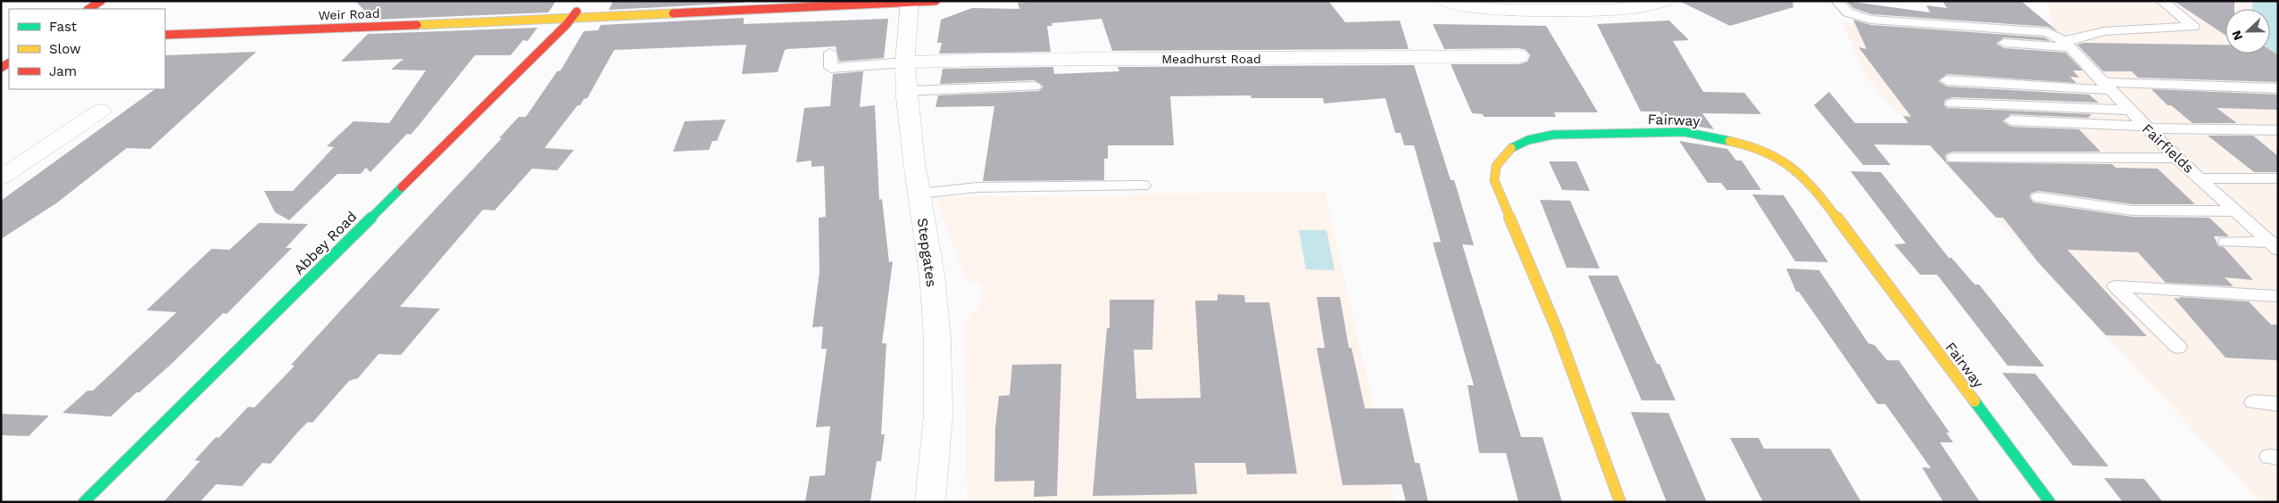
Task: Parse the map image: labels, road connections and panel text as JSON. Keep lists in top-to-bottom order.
{
  "streets": {
    "street": [
      "Weir Road",
      "Meadhurst Road",
      "Fairway",
      "Abbey Road",
      "Stepgates"
    ],
    "lane": ["Fairfields"]
  },
  "crossings": [
    ["Weir Road", "Abbey Road"],
    ["Weir Road", "Stepgates"],
    ["Meadhurst Road", "Stepgates"]
  ],
  "legend": ["Fast", "Slow", "Jam"],
  "north": "left"
}
